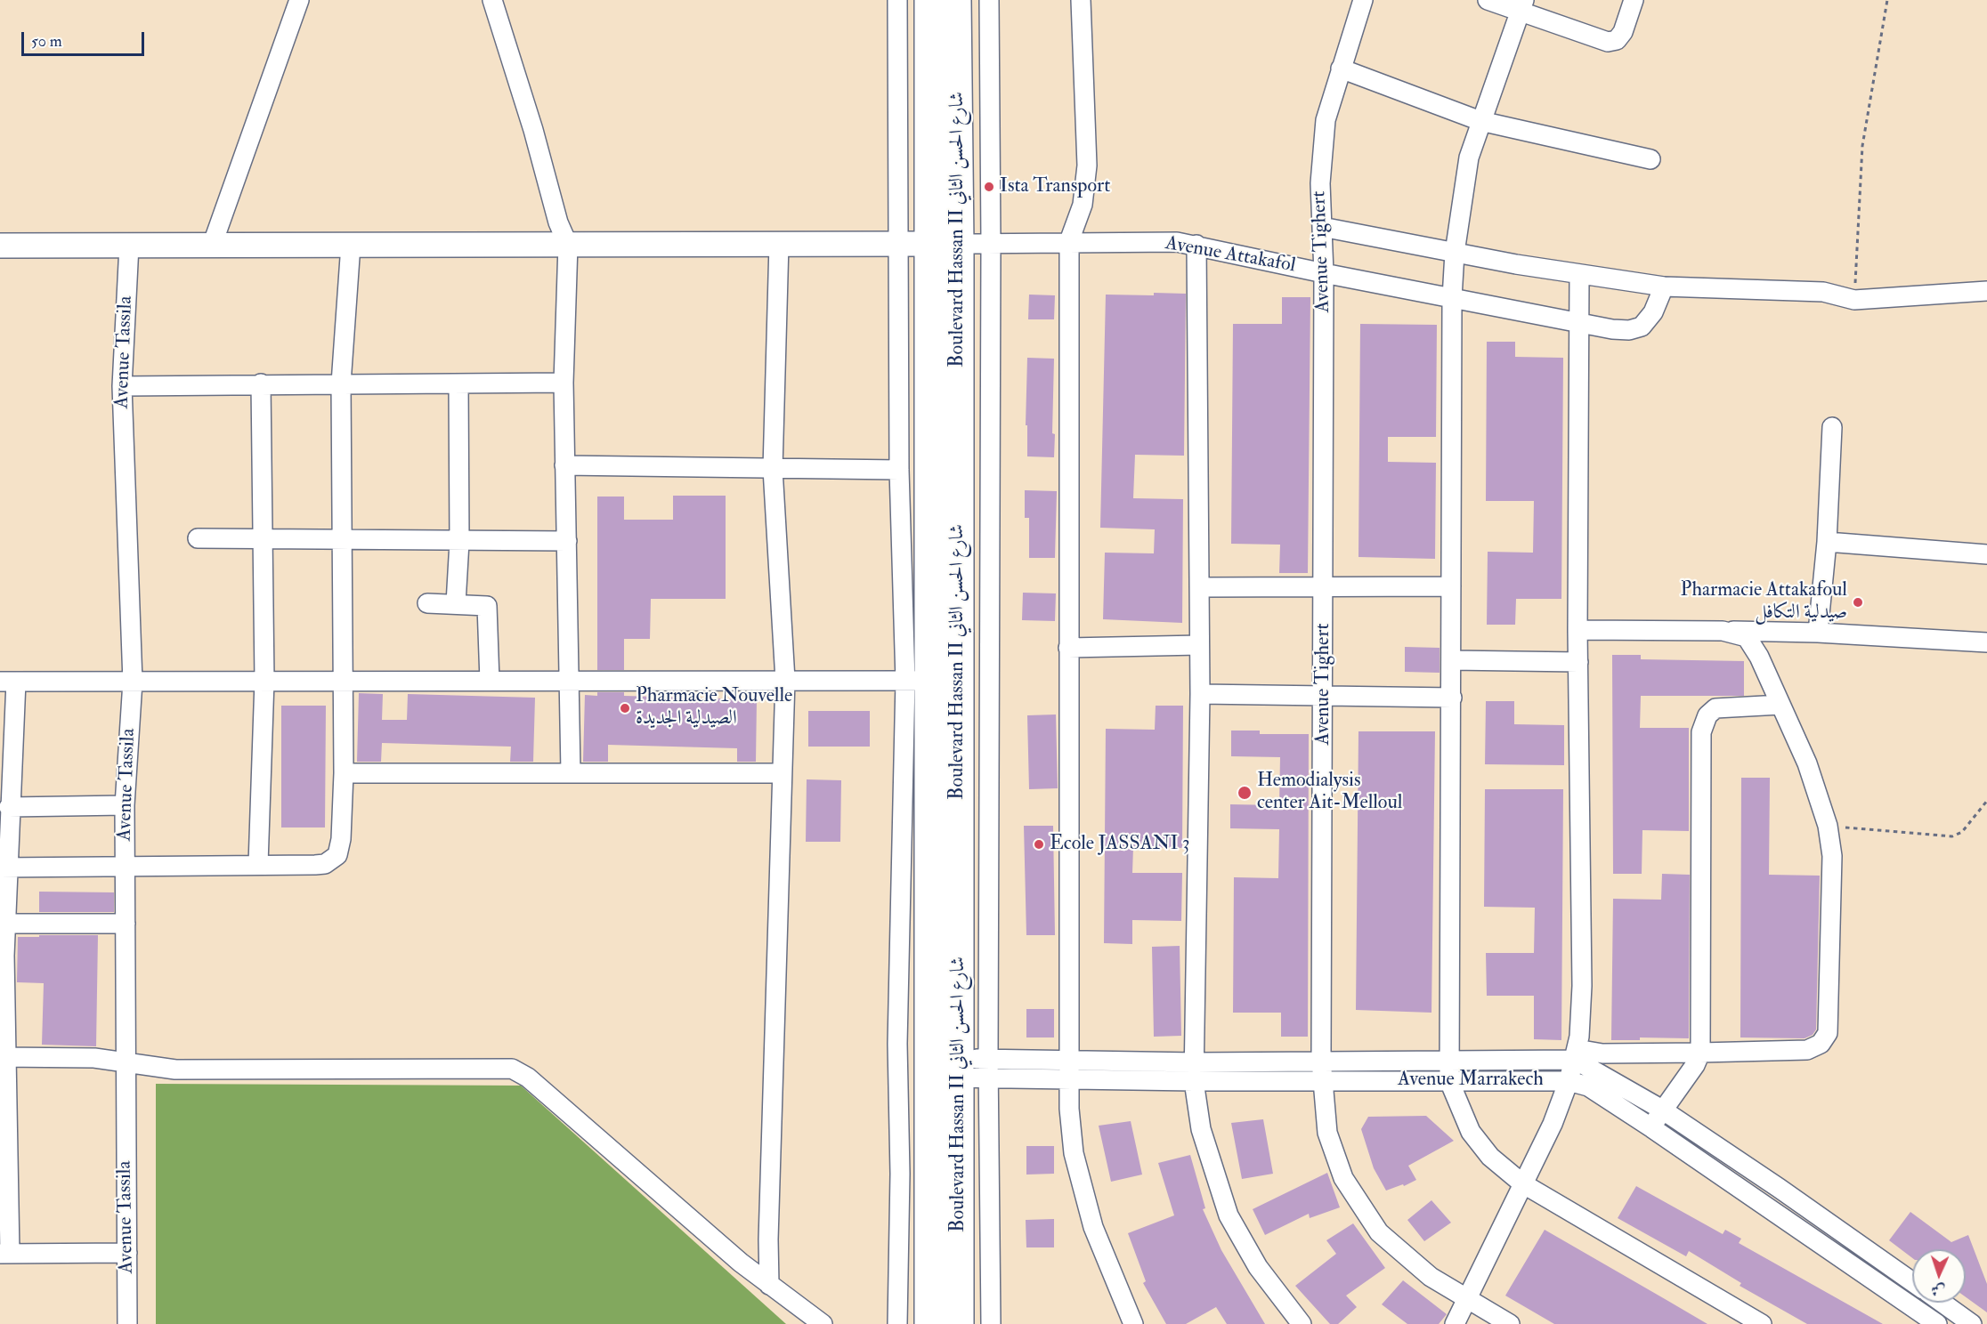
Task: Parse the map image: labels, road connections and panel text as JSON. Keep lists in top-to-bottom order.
{
  "streets": {
    "main road": ["Boulevard Hassan II شارع الحسن الثاني"],
    "street": [
      "Avenue Tighert",
      "Avenue Attakafol",
      "Avenue Tassila",
      "Avenue Marrakech"
    ]
  },
  "crossings": [
    ["Boulevard Hassan II شارع الحسن الثاني", "Avenue Attakafol"],
    ["Boulevard Hassan II شارع الحسن الثاني", "Avenue Marrakech"],
    ["Avenue Tighert", "Avenue Attakafol"],
    ["Avenue Tighert", "Avenue Marrakech"]
  ],
  "places": [
    "Ista Transport",
    "Pharmacie Attakafoul صيدلية التكافل",
    "Pharmacie Nouvelle الصيدلية الجديدة",
    "Hemodialysis center Ait-Melloul",
    "Ecole JASSANI 3"
  ],
  "scale_bar": "50 m",
  "north": "bottom"
}
